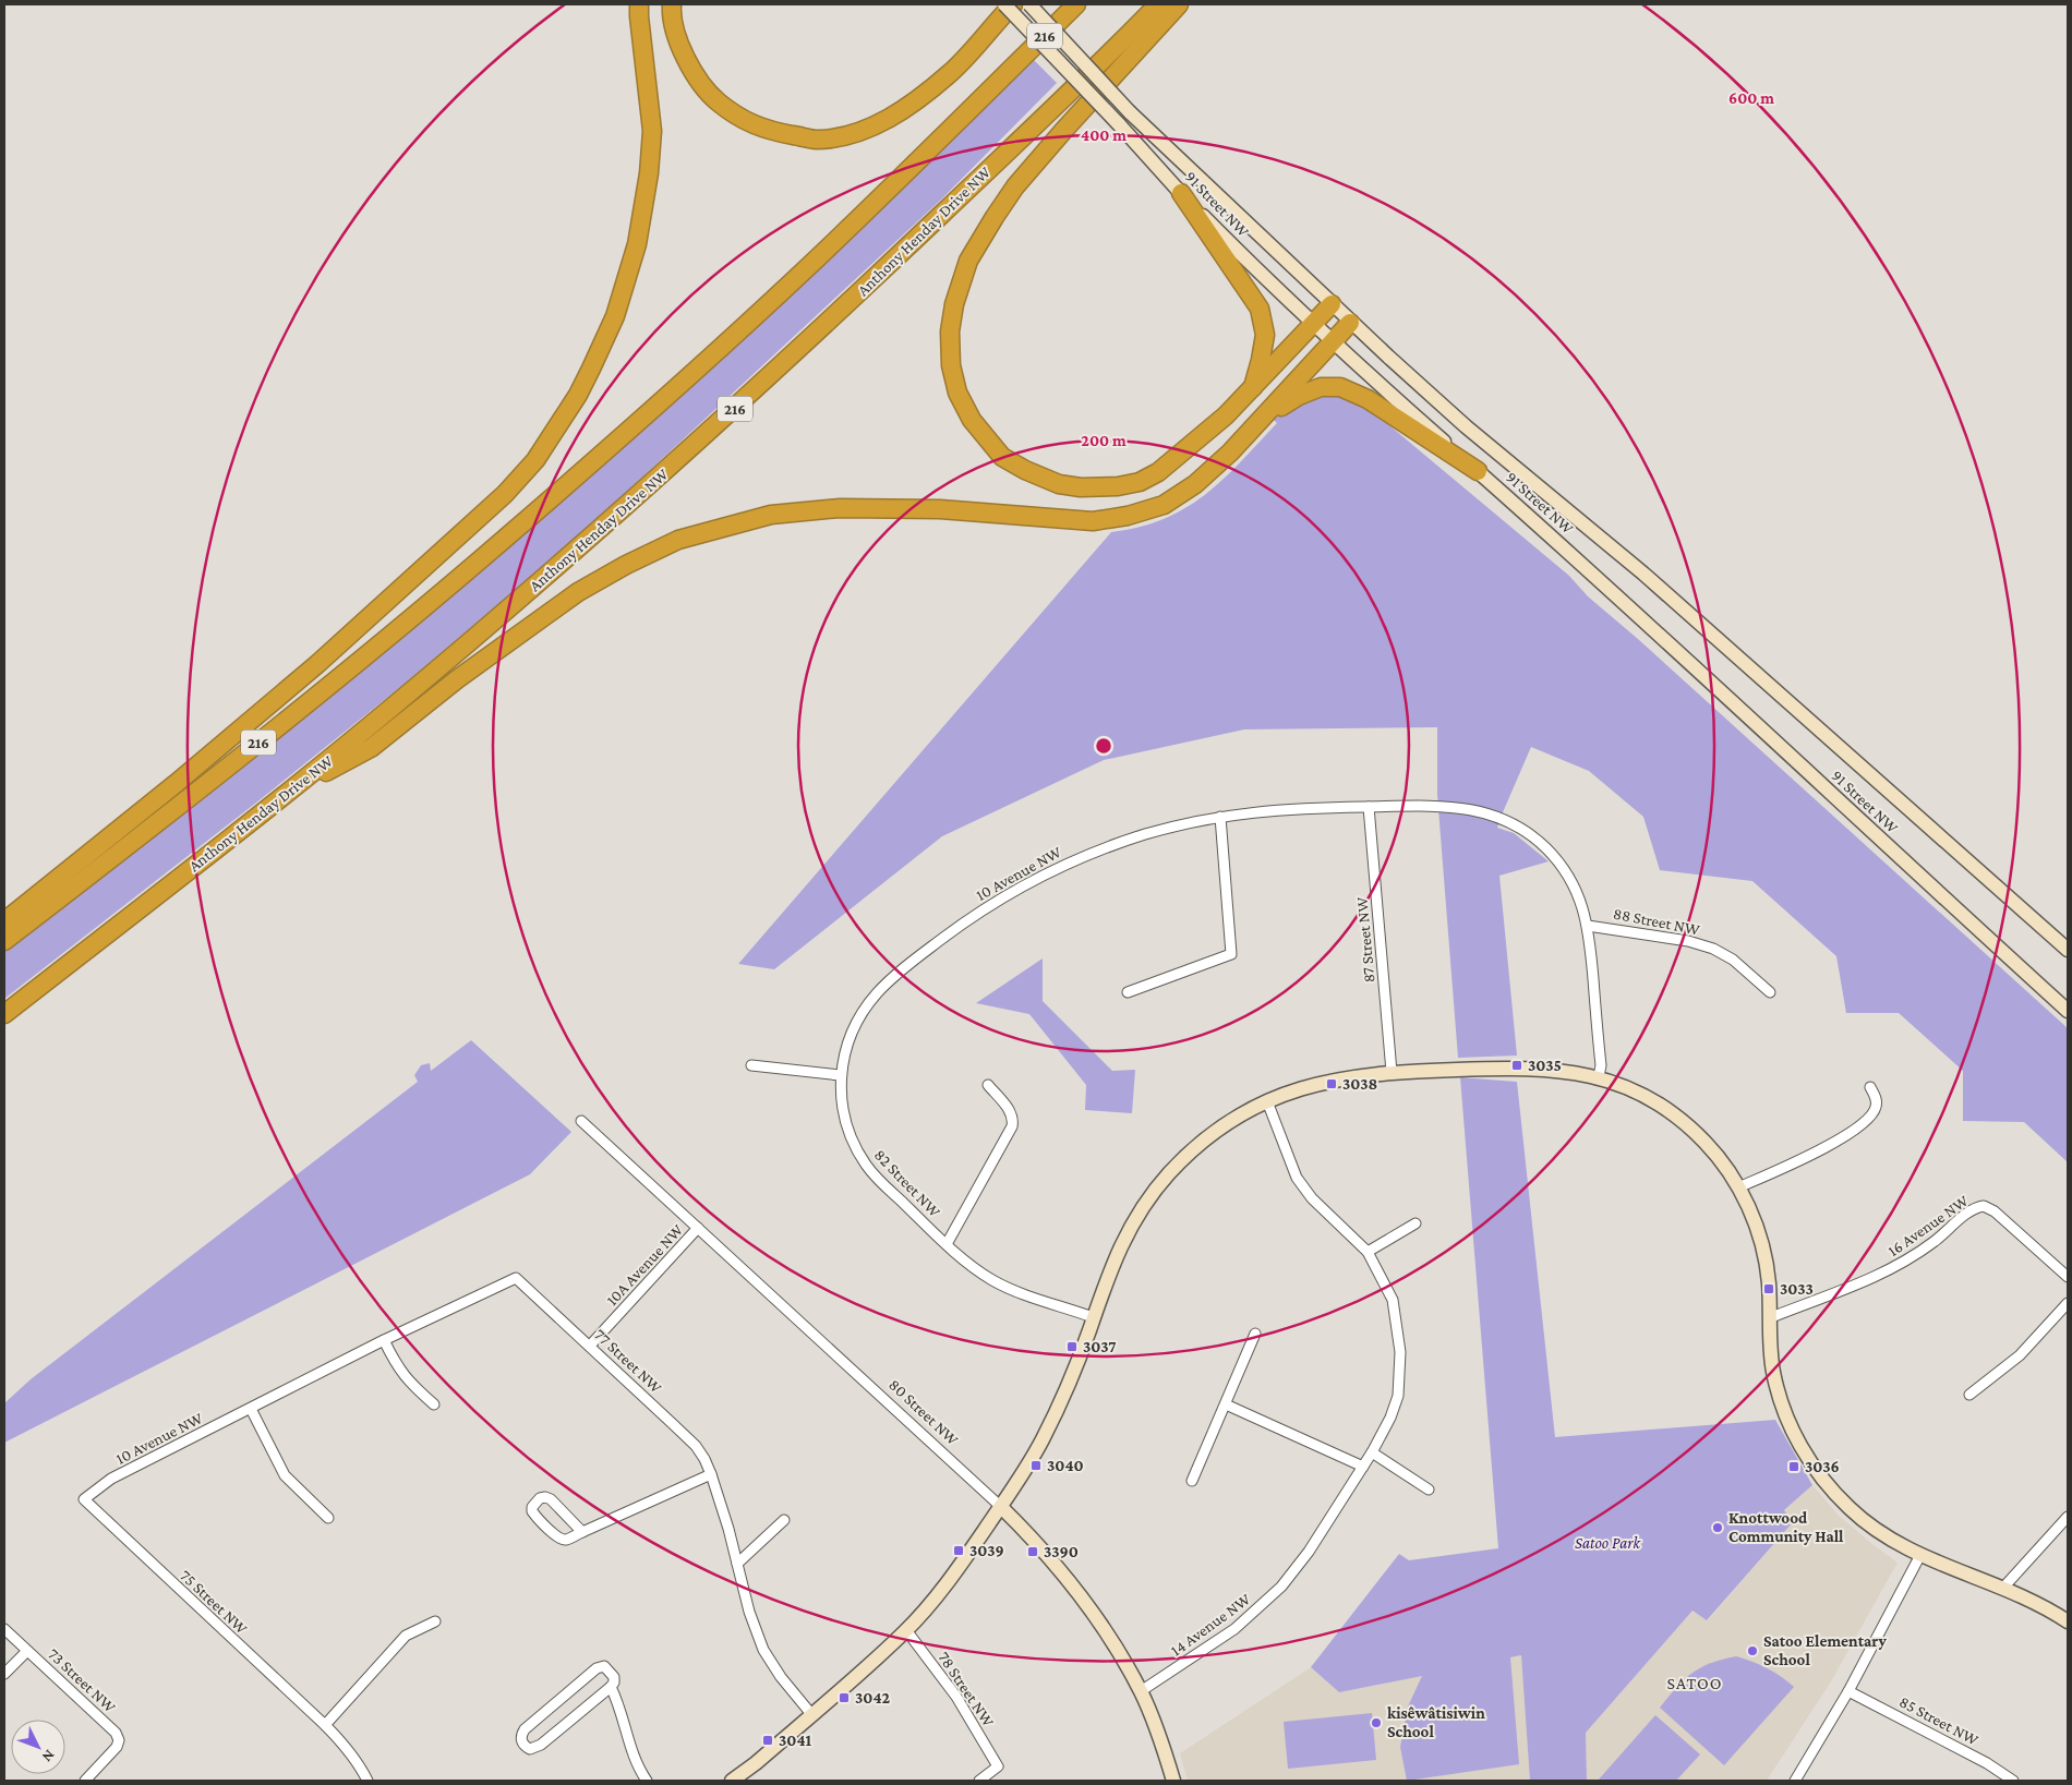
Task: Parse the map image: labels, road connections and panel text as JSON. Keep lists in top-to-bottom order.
{
  "streets": {
    "highway": ["216", "Anthony Henday Drive NW"],
    "main road": ["91 Street NW", "80 Street NW"],
    "street": [
      "10 Avenue NW",
      "88 Street NW",
      "87 Street NW",
      "82 Street NW",
      "16 Avenue NW",
      "10A Avenue NW",
      "77 Street NW",
      "75 Street NW",
      "14 Avenue NW",
      "73 Street NW",
      "78 Street NW",
      "85 Street NW"
    ]
  },
  "crossings": [
    ["10 Avenue NW", "88 Street NW"],
    ["10 Avenue NW", "87 Street NW"],
    ["10 Avenue NW", "82 Street NW"],
    ["10 Avenue NW", "77 Street NW"],
    ["10 Avenue NW", "75 Street NW"],
    ["10A Avenue NW", "77 Street NW"],
    ["10A Avenue NW", "80 Street NW"],
    ["80 Street NW", "14 Avenue NW"]
  ],
  "districts": ["SATOO"],
  "parks": ["Satoo Park"],
  "places": {
    "transit": [
      "3035",
      "3038",
      "3033",
      "3037",
      "3040",
      "3036",
      "3039",
      "3390",
      "3042",
      "3041"
    ],
    "other": ["Knottwood Community Hall", "Satoo Elementary School", "kisêwâtisiwin School"]
  },
  "north": "bottom right",
  "rings": ["600 m", "400 m", "200 m"]
}
